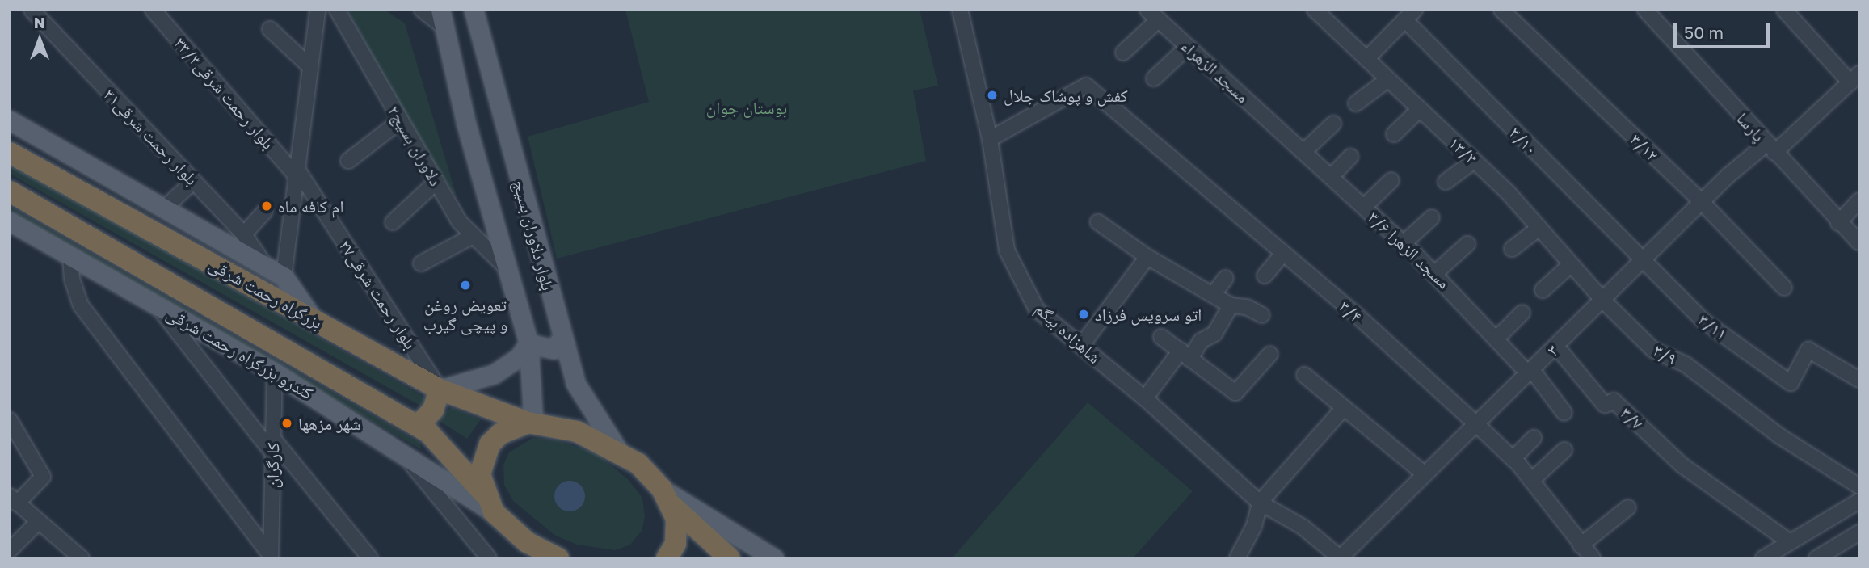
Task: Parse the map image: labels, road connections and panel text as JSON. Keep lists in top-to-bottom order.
{
  "streets": {
    "highway": ["بزرگراه رحمت شرقی"],
    "main road": ["بلوار دلاوران بسیج", "کندرو بزرگراه رحمت شرقی"],
    "street": [
      "مسجد الزهراء",
      "بلوار رحمت شرقی۳۳/۳",
      "پارسا",
      "بلوار رحمت شرقی۳۱",
      "۳/۱۰",
      "دلاوران بسیج۲",
      "۳/۱۲",
      "۱۳/۳",
      "مسجد الزهرا ۳/۶",
      "بلوار رحمت شرقی۲۷",
      "۳/۴",
      "۳/۱۱",
      "شاهزاده بیگم",
      "۳",
      "۳/۹",
      "۳/۷",
      "کارگران"
    ]
  },
  "crossings": [
    ["مسجد الزهراء", "مسجد الزهرا ۳/۶"],
    ["بلوار رحمت شرقی۳۳/۳", "بلوار رحمت شرقی۲۷"],
    ["پارسا", "۳"],
    ["۳/۱۰", "۳/۱۱"],
    ["۳/۱۰", "۳"],
    ["دلاوران بسیج۲", "بلوار دلاوران بسیج"],
    ["۳/۱۲", "۳"],
    ["۱۳/۳", "۳"],
    ["۱۳/۳", "۳/۹"],
    ["بلوار دلاوران بسیج", "بزرگراه رحمت شرقی"],
    ["مسجد الزهرا ۳/۶", "۳"],
    ["بزرگراه رحمت شرقی", "بلوار رحمت شرقی۲۷"],
    ["۳/۴", "شاهزاده بیگم"],
    ["۳/۴", "۳"],
    ["۳/۱۱", "۳"],
    ["شاهزاده بیگم", "۳"],
    ["۳", "۳/۹"],
    ["کندرو بزرگراه رحمت شرقی", "کارگران"]
  ],
  "parks": ["بوستان جوان"],
  "places": [
    "کفش و پوشاک جلال",
    "ام کافه ماه",
    "تعویض روغن و پیچی گیرب",
    "اتو سرویس فرزاد",
    "شهر مزهها"
  ],
  "scale_bar": "50 m",
  "north": "top"
}
